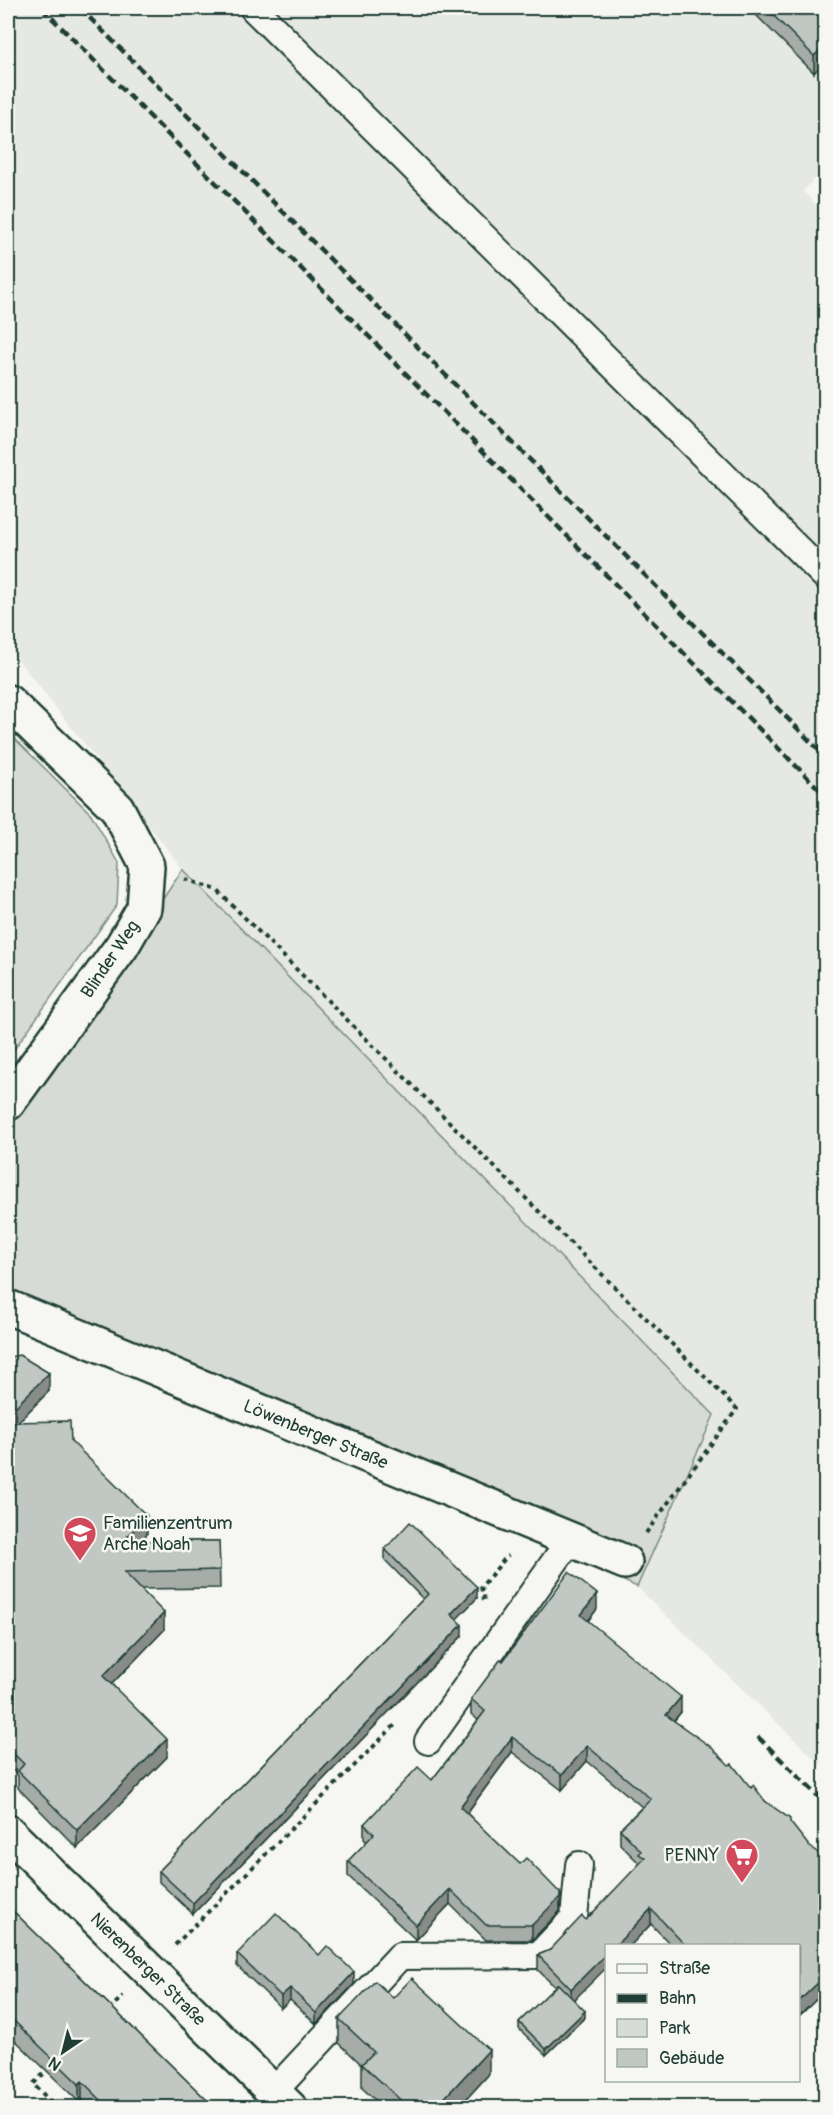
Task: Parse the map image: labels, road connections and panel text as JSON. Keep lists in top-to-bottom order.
{
  "streets": {
    "street": ["Blinder Weg", "Löwenberger Straße", "Nierenberger Straße"]
  },
  "places": {
    "school or university": ["Familienzentrum Arche Noah"],
    "supermarket": ["PENNY"]
  },
  "legend": [
    "Straße",
    "Bahn",
    "Park",
    "Gebäude"
  ],
  "north": "bottom left"
}
